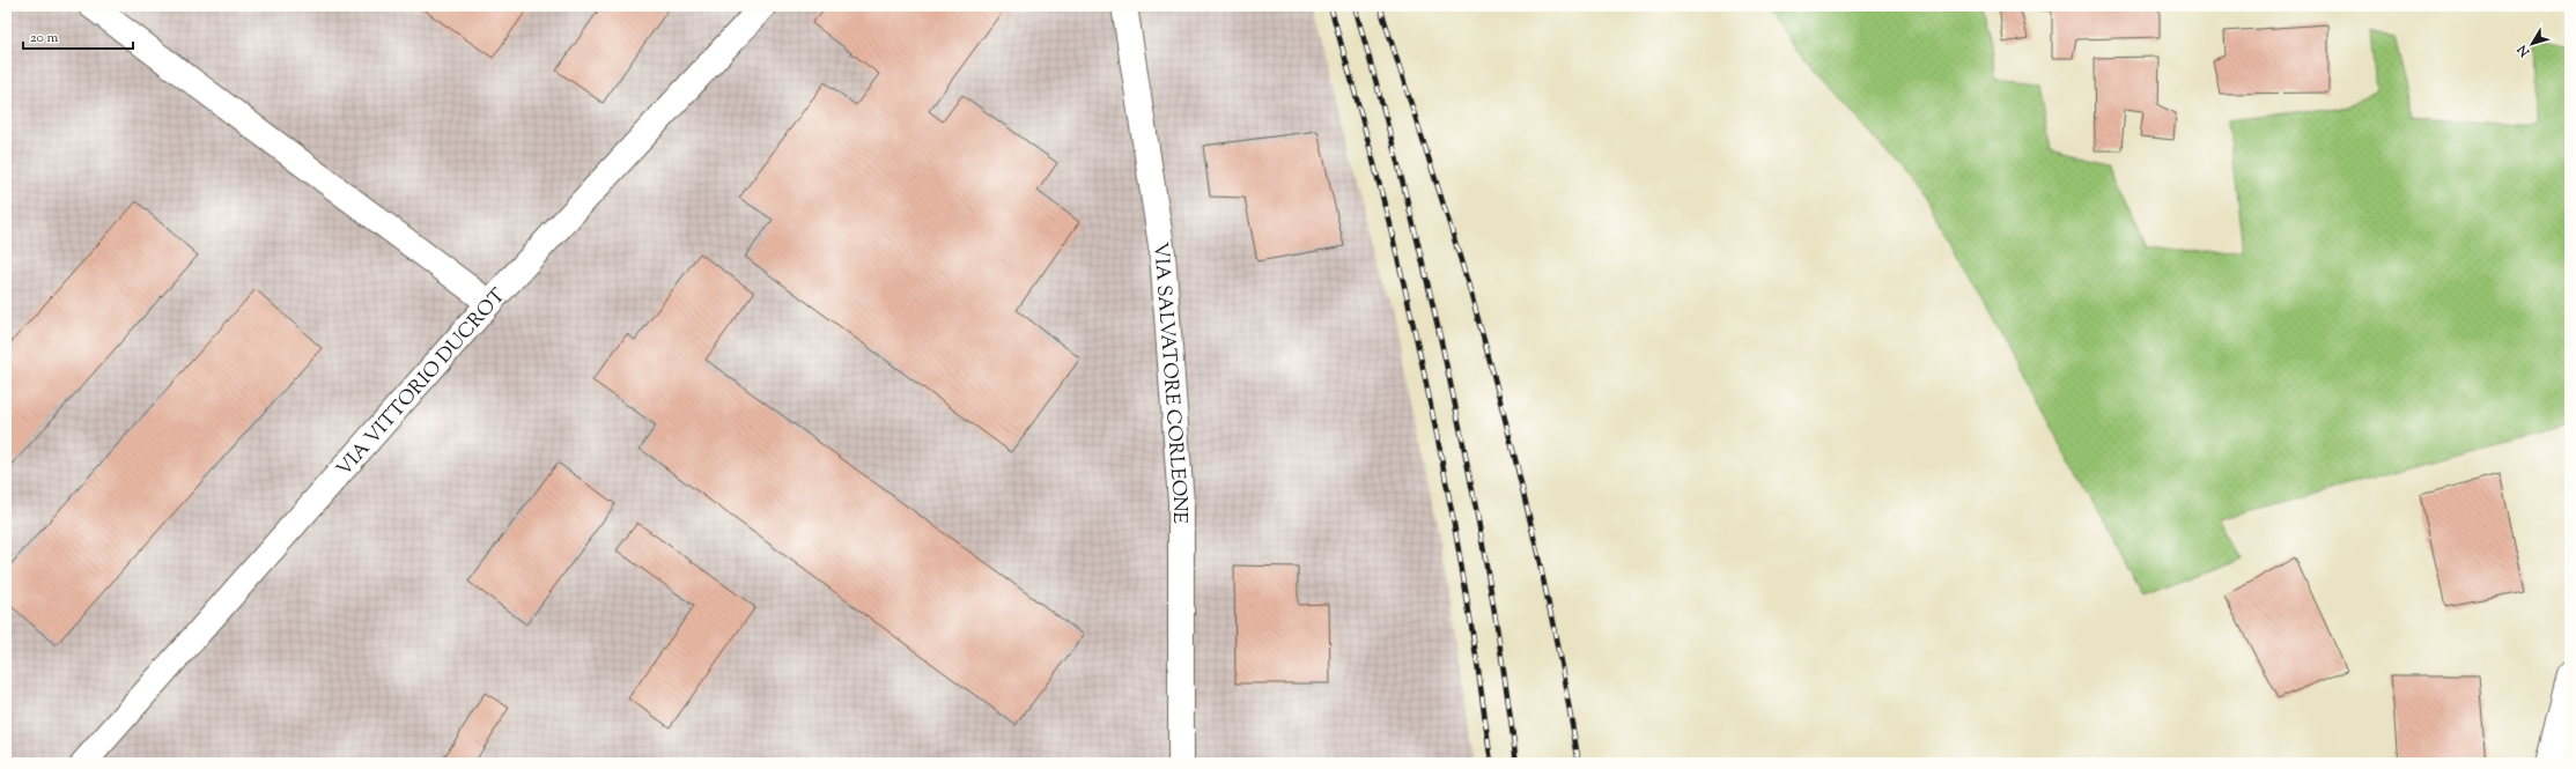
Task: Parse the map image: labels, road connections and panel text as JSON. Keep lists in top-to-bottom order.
{
  "streets": {
    "street": ["VIA VITTORIO DUCROT", "VIA SALVATORE CORLEONE"]
  },
  "scale_bar": "20 m",
  "north": "bottom left"
}
